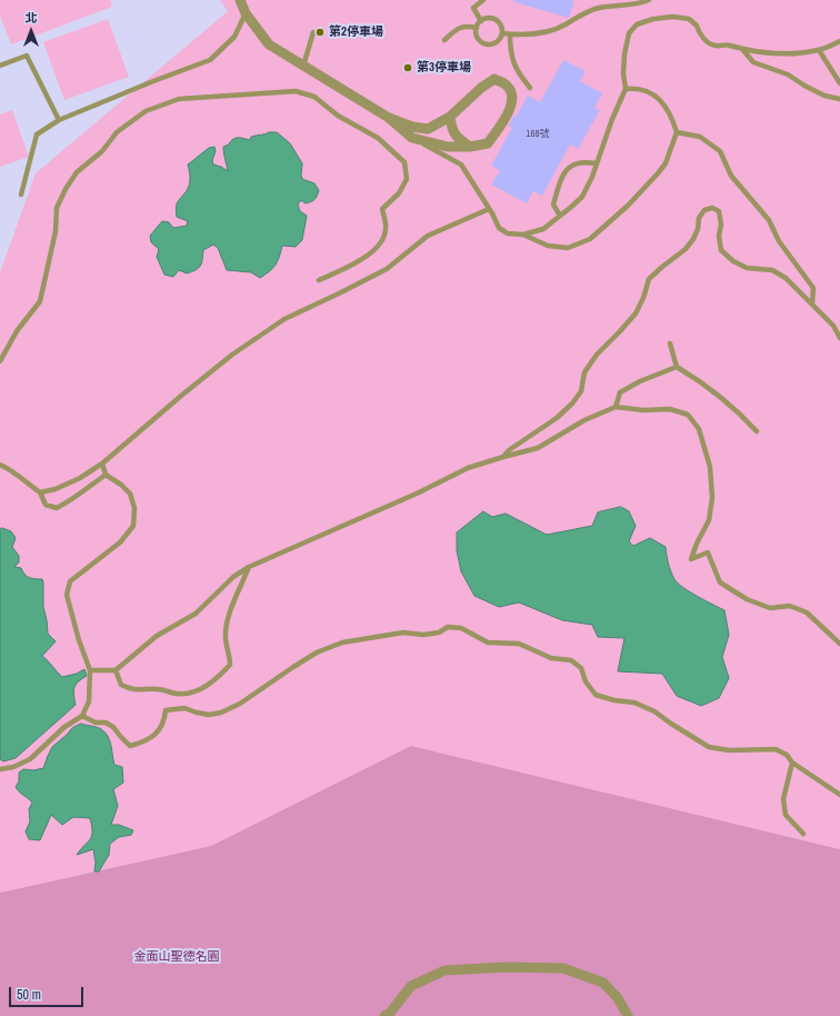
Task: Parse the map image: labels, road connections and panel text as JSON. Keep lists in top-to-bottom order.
{
  "parks": ["金面山聖德名園"],
  "places": ["第2停車場", "第3停車場"],
  "house_numbers": ["168號"],
  "scale_bar": "50 m",
  "north": "top"
}
